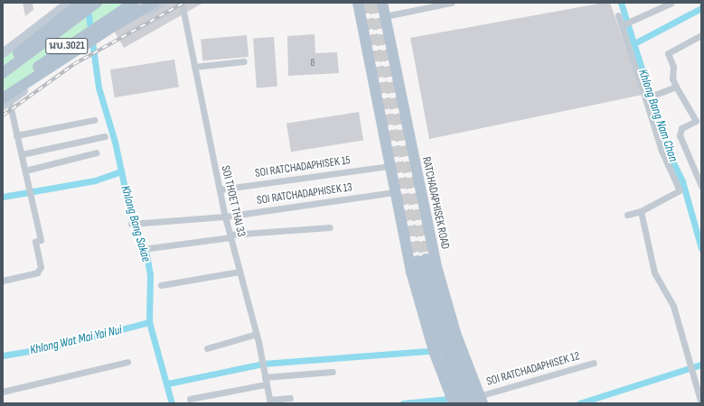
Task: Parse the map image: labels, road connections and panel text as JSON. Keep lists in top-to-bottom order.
{
  "streets": {
    "main road": ["นบ.3021", "RATCHADAPHISEK ROAD"],
    "street": [
      "SOI RATCHADAPHISEK 15",
      "SOI RATCHADAPHISEK 13",
      "SOI THOET THAI 33",
      "SOI RATCHADAPHISEK 12"
    ]
  },
  "crossings": [
    ["SOI RATCHADAPHISEK 15", "SOI THOET THAI 33"],
    ["SOI RATCHADAPHISEK 13", "SOI THOET THAI 33"],
    ["RATCHADAPHISEK ROAD", "SOI RATCHADAPHISEK 12"]
  ],
  "water": ["Khlong Bang Nam Chon", "Khlong Bang Sakae", "Khlong Wat Mai Yai Nui"],
  "house_numbers": ["8"]
}
